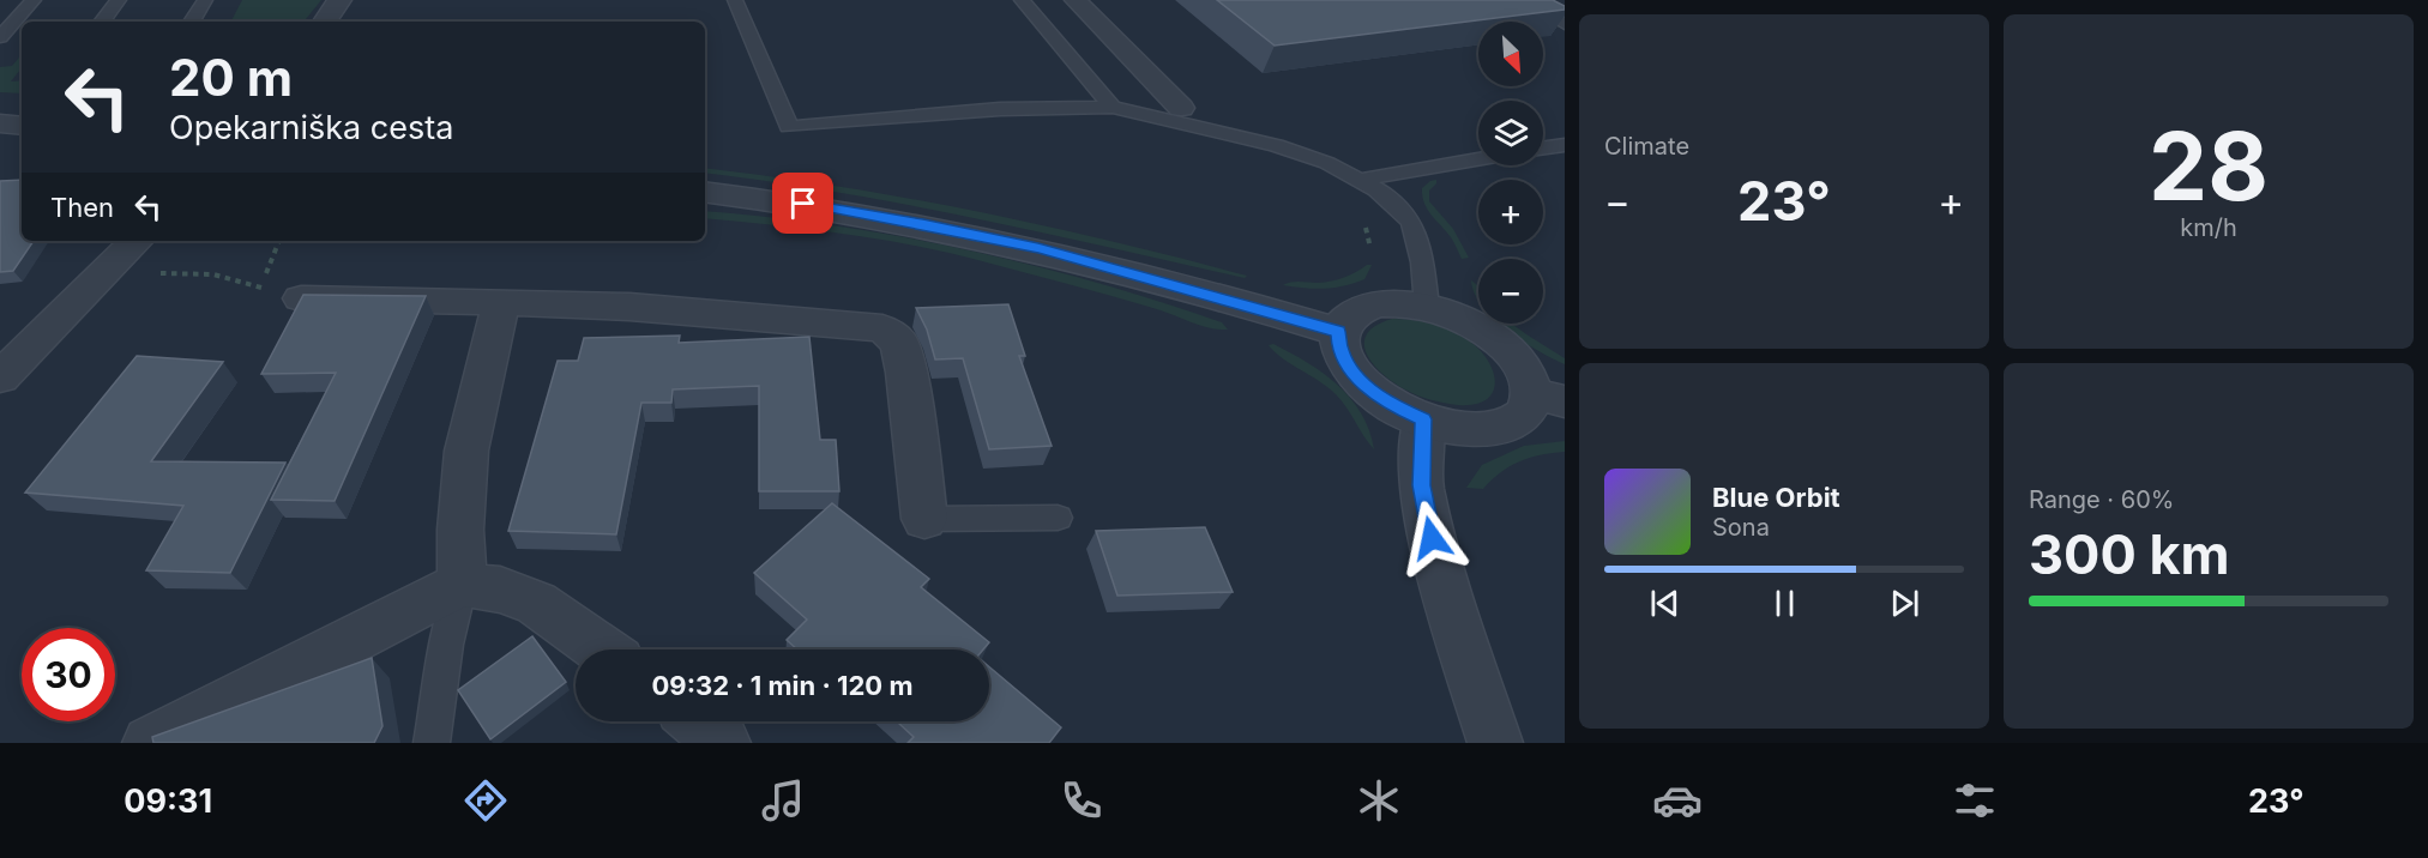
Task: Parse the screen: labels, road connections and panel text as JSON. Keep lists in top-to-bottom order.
{
  "north": "bottom right",
  "page": {
    "tile": [
      "Climate",
      ["28", "km/h"],
      ["Range · 60%", "300 km"]
    ],
    "map_buttons": ["+", "−"],
    "turn": ["20 m", "Opekarniška cesta"],
    "heat": ["−", "23°", "+"],
    "then": "Then",
    "song": ["Blue Orbit", "Sona"],
    "limit": "30",
    "trip": "09:32 · 1 min · 120 m",
    "tabs": ["09:31", "23°"]
  }
}
